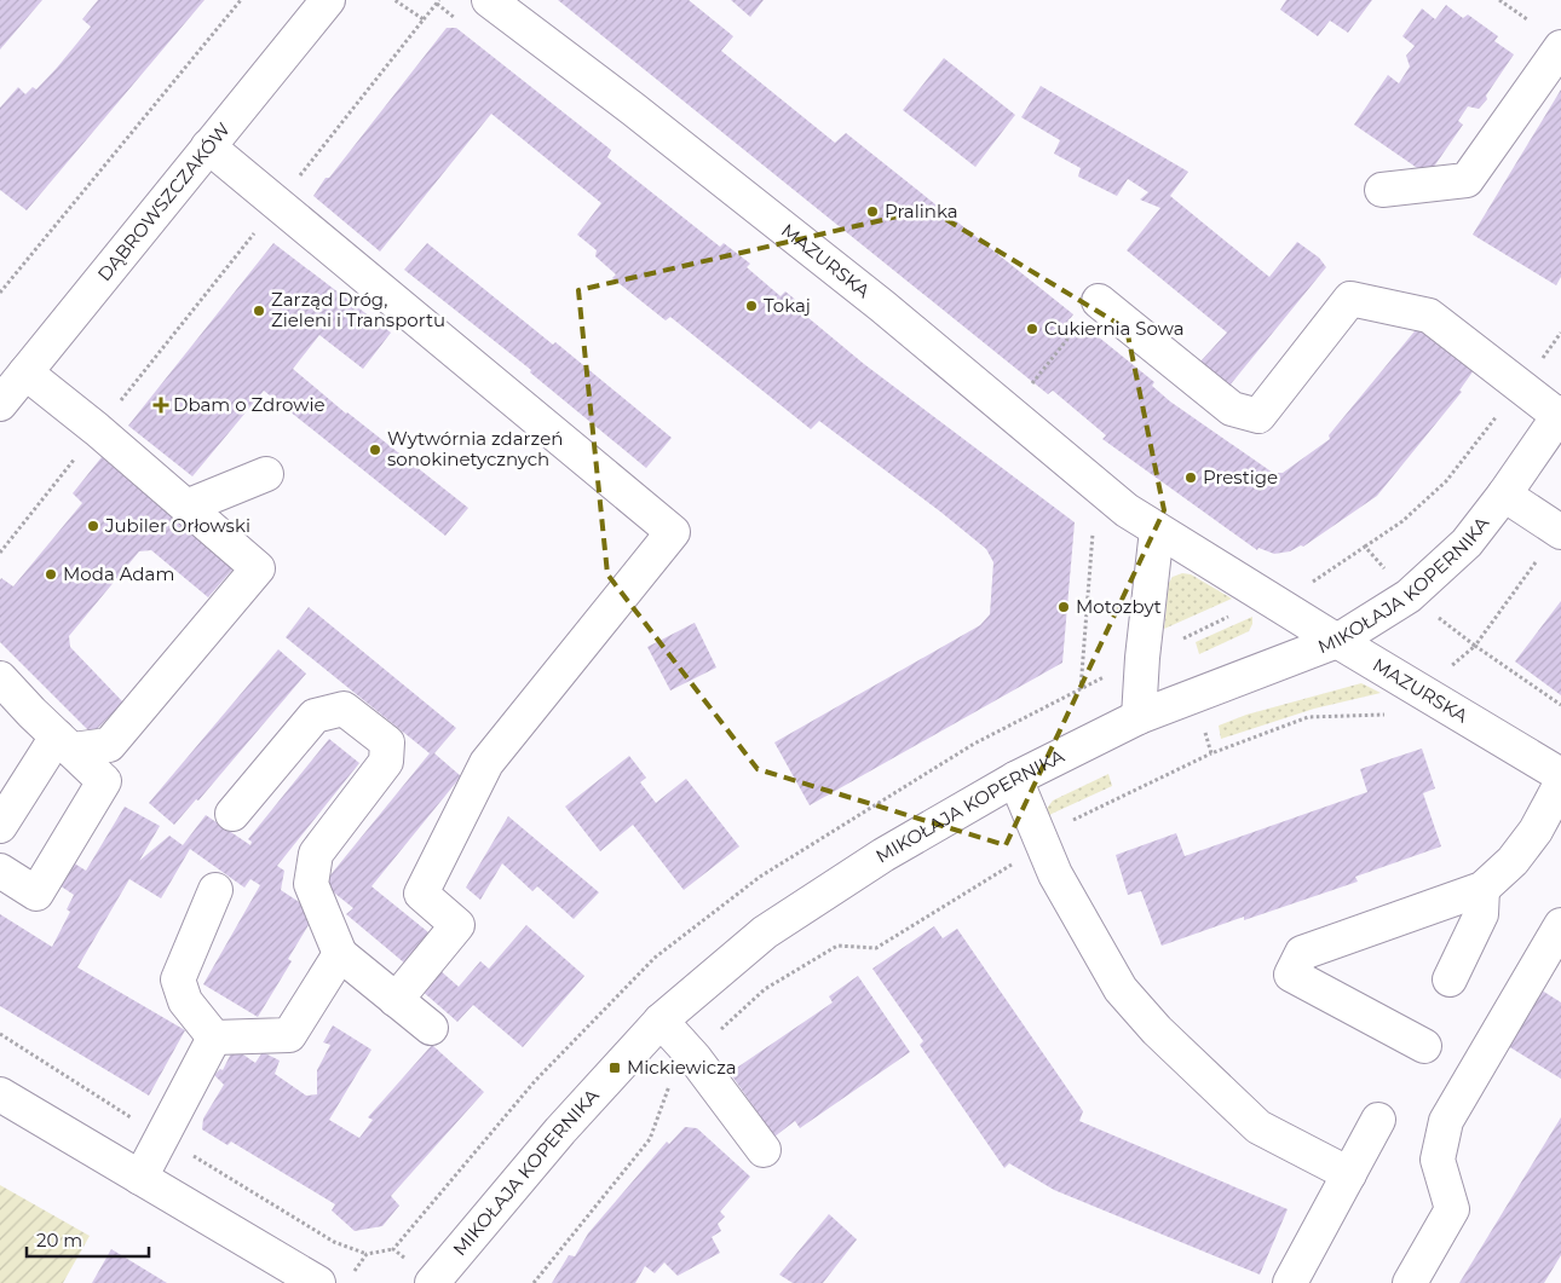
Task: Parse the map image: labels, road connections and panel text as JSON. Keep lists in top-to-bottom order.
{
  "streets": {
    "street": ["DĄBROWSZCZAKÓW", "MAZURSKA", "MIKOŁAJA KOPERNIKA"]
  },
  "crossings": [
    ["MAZURSKA", "MIKOŁAJA KOPERNIKA"]
  ],
  "places": {
    "other": [
      "Pralinka",
      "Tokaj",
      "Zarząd Dróg, Zieleni i Transportu",
      "Cukiernia Sowa",
      "Wytwórnia zdarzeń sonokinetycznych",
      "Prestige",
      "Jubiler Orłowski",
      "Moda Adam",
      "Motozbyt"
    ],
    "health": ["Dbam o Zdrowie"],
    "transit": ["Mickiewicza"]
  },
  "scale_bar": "20 m"
}
